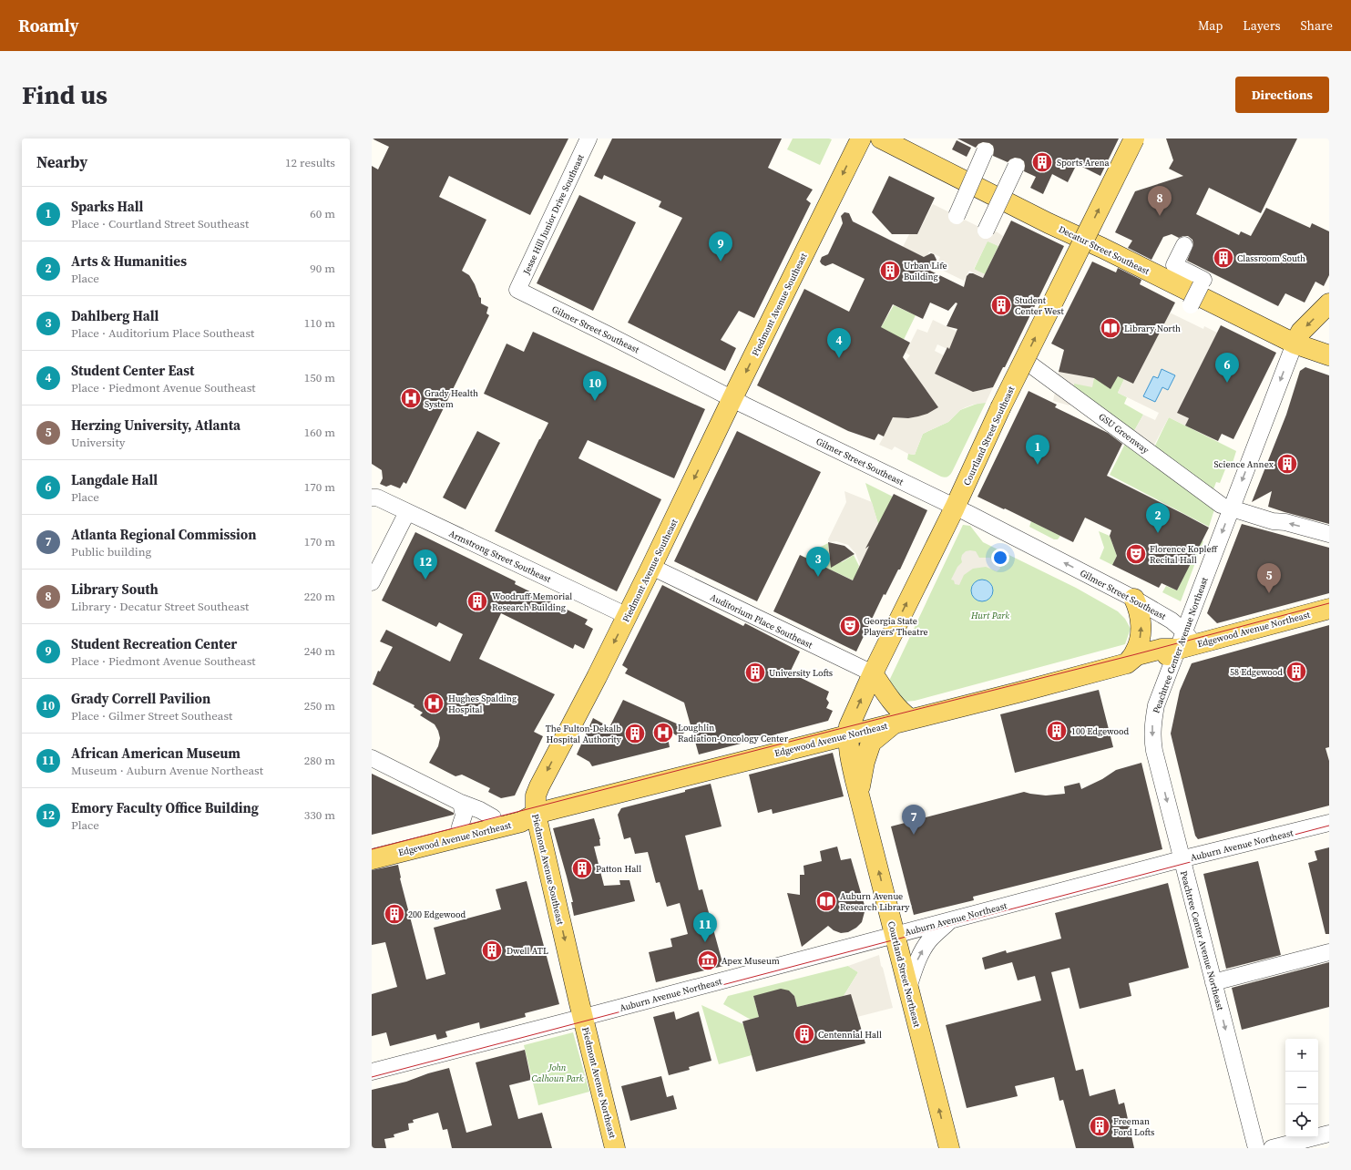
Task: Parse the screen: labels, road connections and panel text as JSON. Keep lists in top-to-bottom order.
{
  "streets": {
    "main road": [
      "Decatur Street Southeast",
      "Piedmont Avenue Southeast",
      "Courtland Street Southeast",
      "Edgewood Avenue Northeast",
      "Courtland Street Northeast",
      "Piedmont Avenue Northeast"
    ],
    "street": [
      "Jesse Hill Junior Drive Southeast",
      "Gilmer Street Southeast",
      "GSU Greenway",
      "Armstrong Street Southeast",
      "Auditorium Place Southeast",
      "Peachtree Center Avenue Northeast",
      "Auburn Avenue Northeast"
    ]
  },
  "crossings": [
    ["Jesse Hill Junior Drive Southeast", "Gilmer Street Southeast"],
    ["Decatur Street Southeast", "Peachtree Center Avenue Northeast"],
    ["Piedmont Avenue Southeast", "Gilmer Street Southeast"],
    ["Piedmont Avenue Southeast", "Armstrong Street Southeast"],
    ["Piedmont Avenue Southeast", "Auditorium Place Southeast"],
    ["Piedmont Avenue Southeast", "Edgewood Avenue Northeast"],
    ["Piedmont Avenue Southeast", "Auburn Avenue Northeast"],
    ["Piedmont Avenue Southeast", "Piedmont Avenue Northeast"],
    ["Gilmer Street Southeast", "Courtland Street Southeast"],
    ["Gilmer Street Southeast", "Edgewood Avenue Northeast"],
    ["Gilmer Street Southeast", "Peachtree Center Avenue Northeast"],
    ["GSU Greenway", "Peachtree Center Avenue Northeast"],
    ["Courtland Street Southeast", "Auditorium Place Southeast"],
    ["Courtland Street Southeast", "Edgewood Avenue Northeast"],
    ["Courtland Street Southeast", "Courtland Street Northeast"],
    ["Edgewood Avenue Northeast", "Peachtree Center Avenue Northeast"],
    ["Edgewood Avenue Northeast", "Courtland Street Northeast"],
    ["Peachtree Center Avenue Northeast", "Auburn Avenue Northeast"],
    ["Auburn Avenue Northeast", "Courtland Street Northeast"],
    ["Auburn Avenue Northeast", "Piedmont Avenue Northeast"]
  ],
  "one_way": [
    "Piedmont Avenue Southeast",
    "Courtland Street Southeast",
    "Peachtree Center Avenue Northeast",
    "Courtland Street Northeast"
  ],
  "parks": ["Hurt Park", "John Calhoun Park"],
  "places": {
    "building": [
      "Sports Arena",
      "Classroom South",
      "Urban Life Building",
      "Student Center West",
      "Science Annex",
      "Woodruff Memorial Research Building",
      "58 Edgewood",
      "University Lofts",
      "100 Edgewood",
      "The Fulton-Dekalb Hospital Authority",
      "Patton Hall",
      "200 Edgewood",
      "Dwell ATL",
      "Centennial Hall",
      "Freeman Ford Lofts"
    ],
    "library": ["Library North", "Auburn Avenue Research Library"],
    "hospital": ["Grady Health System", "Hughes Spalding Hospital", "Loughlin Radiation-Oncology Center"],
    "theatre": ["Florence Kopleff Recital Hall", "Georgia State Players' Theatre"],
    "museum": ["Apex Museum"]
  },
  "page": {
    "header": "Roamly",
    "nav": ["Map", "Layers", "Share"],
    "buttons": "Directions",
    "title": "Find us",
    "heading": ["Nearby", "12 results"],
    "list": [
      {
        "mark": "1",
        "name": "Sparks Hall",
        "note": "Place · Courtland Street Southeast",
        "value": "60 m"
      },
      {
        "mark": "2",
        "name": "Arts & Humanities",
        "note": "Place",
        "value": "90 m"
      },
      {
        "mark": "3",
        "name": "Dahlberg Hall",
        "note": "Place · Auditorium Place Southeast",
        "value": "110 m"
      },
      {
        "mark": "4",
        "name": "Student Center East",
        "note": "Place · Piedmont Avenue Southeast",
        "value": "150 m"
      },
      {
        "mark": "5",
        "name": "Herzing University, Atlanta",
        "note": "University",
        "value": "160 m"
      },
      {
        "mark": "6",
        "name": "Langdale Hall",
        "note": "Place",
        "value": "170 m"
      },
      {
        "mark": "7",
        "name": "Atlanta Regional Commission",
        "note": "Public building",
        "value": "170 m"
      },
      {
        "mark": "8",
        "name": "Library South",
        "note": "Library · Decatur Street Southeast",
        "value": "220 m"
      },
      {
        "mark": "9",
        "name": "Student Recreation Center",
        "note": "Place · Piedmont Avenue Southeast",
        "value": "240 m"
      },
      {
        "mark": "10",
        "name": "Grady Correll Pavilion",
        "note": "Place · Gilmer Street Southeast",
        "value": "250 m"
      },
      {
        "mark": "11",
        "name": "African American Museum",
        "note": "Museum · Auburn Avenue Northeast",
        "value": "280 m"
      },
      {
        "mark": "12",
        "name": "Emory Faculty Office Building",
        "note": "Place",
        "value": "330 m"
      }
    ],
    "pins": [
      "8",
      "9",
      "4",
      "6",
      "10",
      "1",
      "2",
      "3",
      "12",
      "5",
      "7",
      "11"
    ],
    "map_buttons": ["+", "−"]
  }
}
